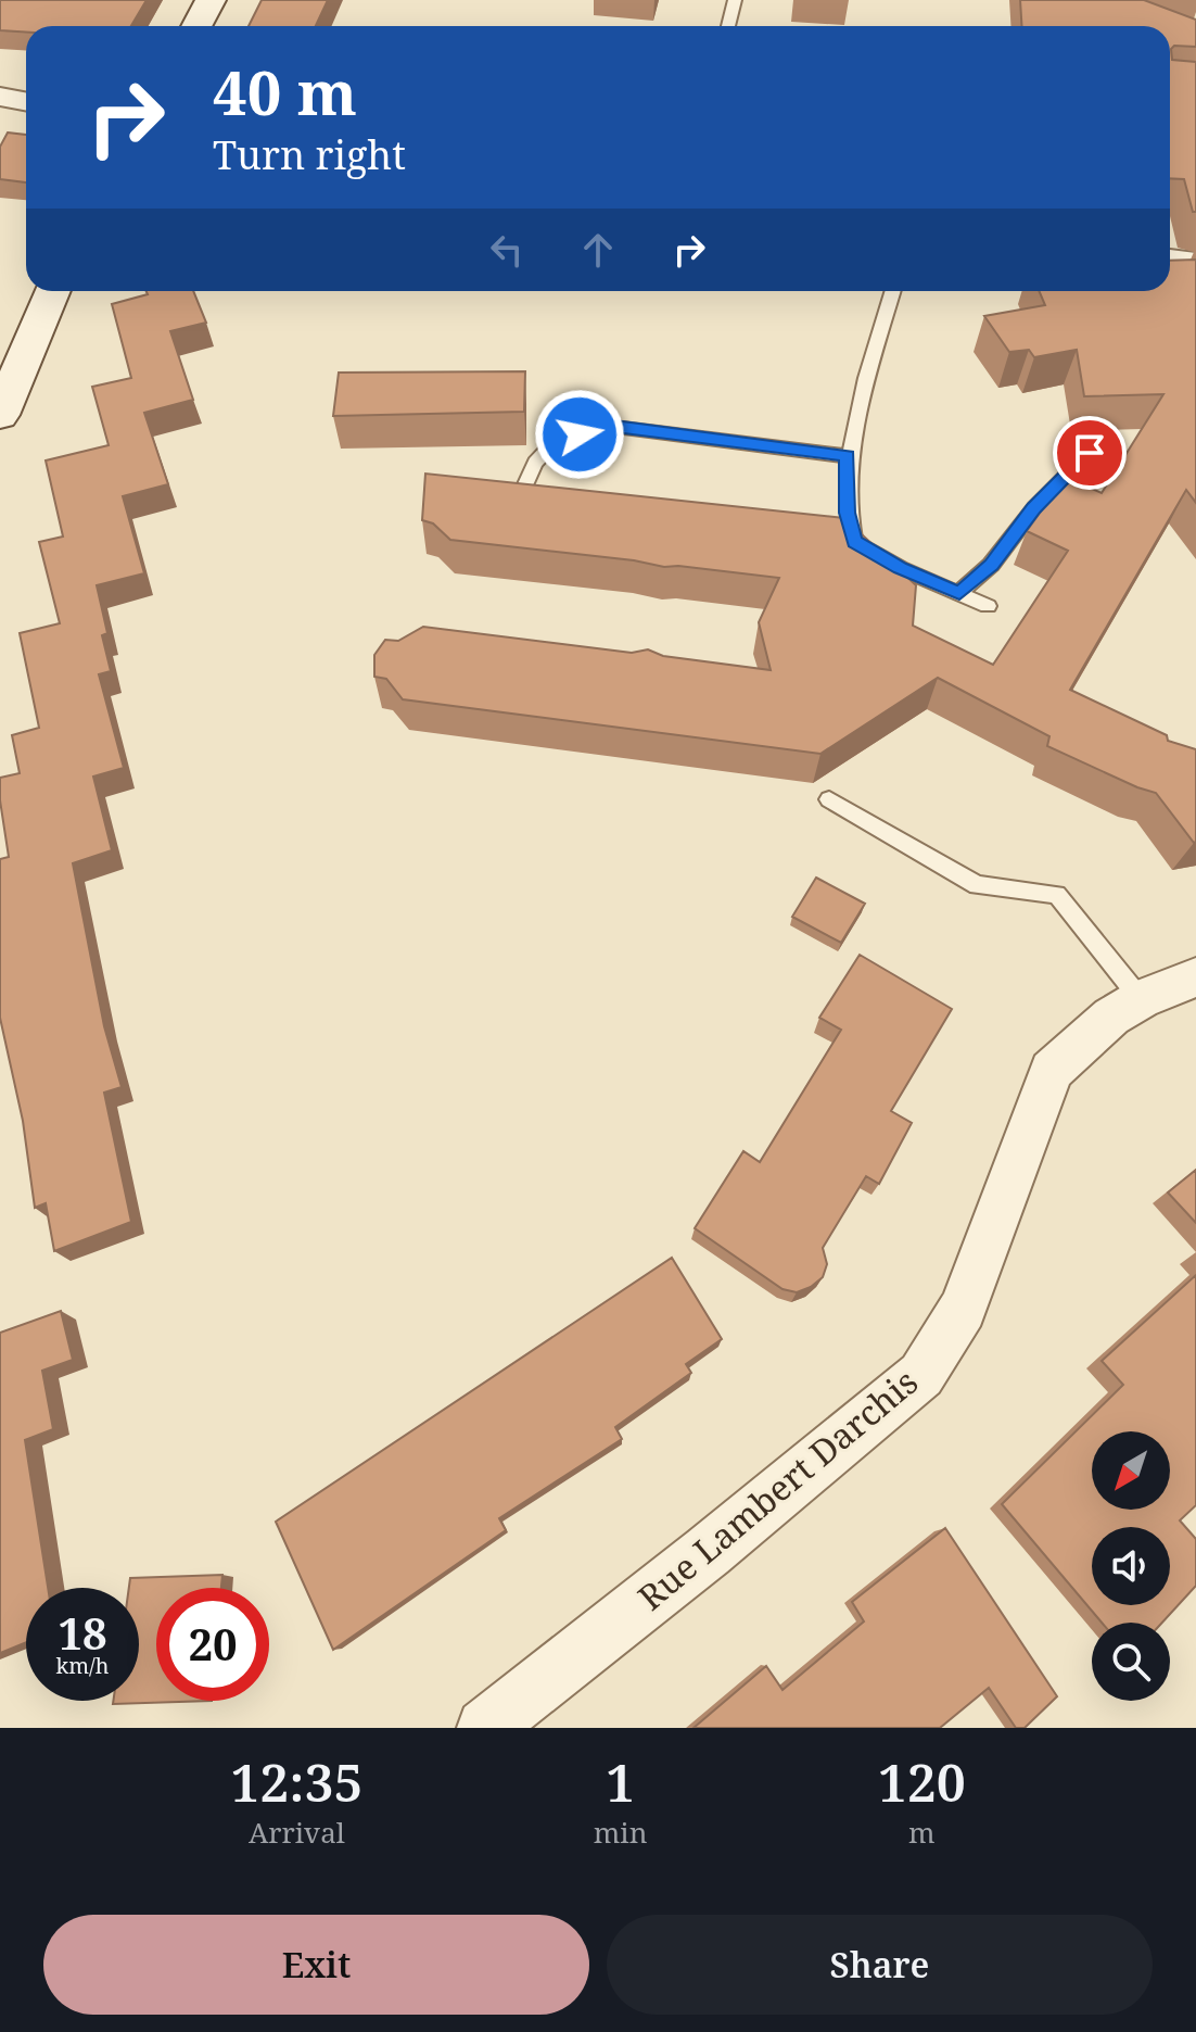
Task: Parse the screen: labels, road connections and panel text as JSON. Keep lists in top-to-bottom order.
{
  "streets": {
    "street": ["Rue Lambert Darchis"]
  },
  "north": "bottom left",
  "page": {
    "turn": ["40 m", "Turn right"],
    "speed": "18 km/h",
    "limit": "20",
    "eta": [
      "12:35",
      "Arrival",
      "1",
      "min",
      "120",
      "m"
    ],
    "buttons": ["Exit", "Share"]
  }
}
